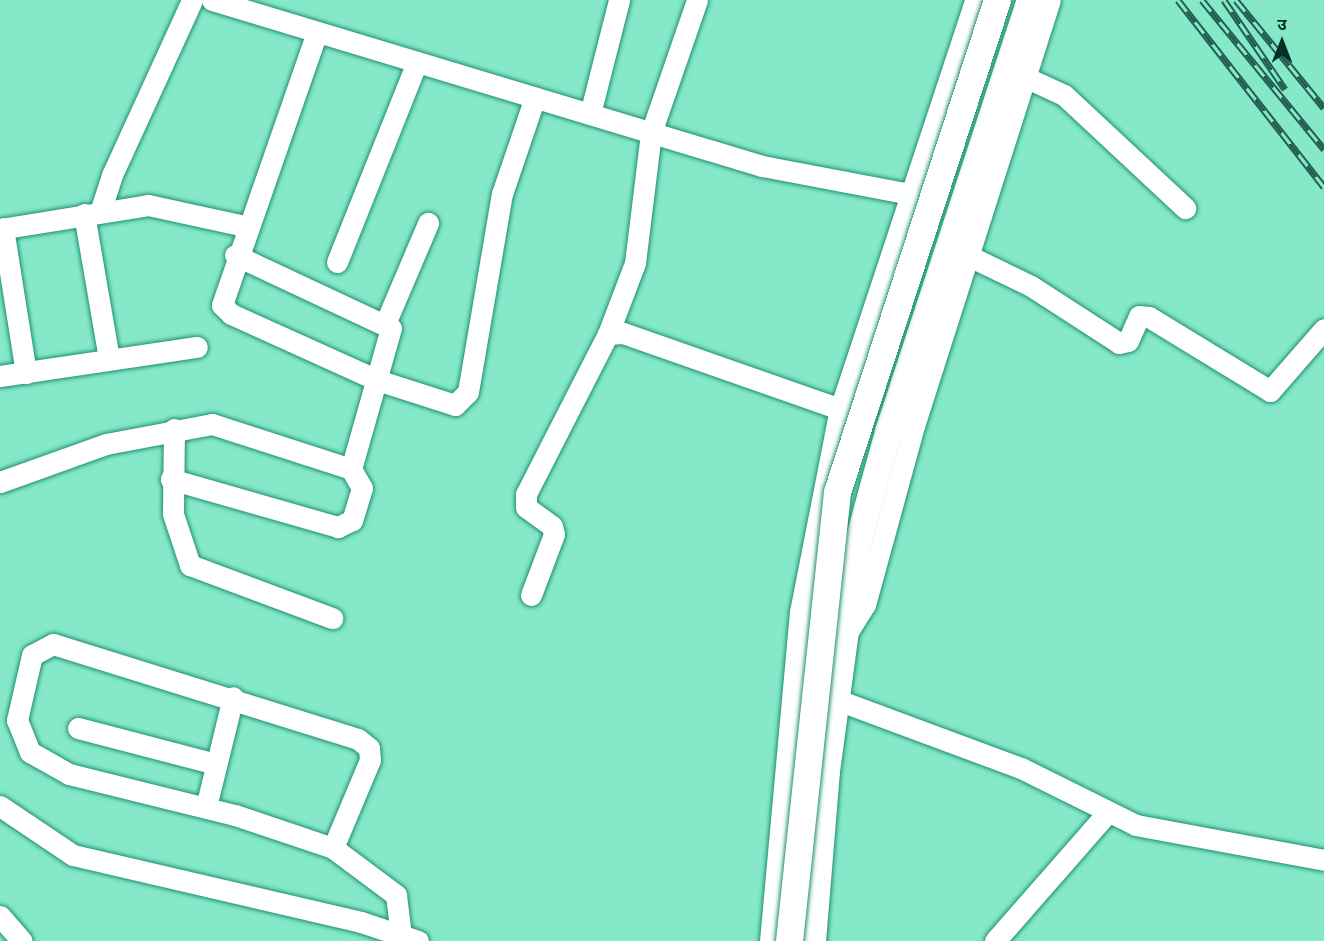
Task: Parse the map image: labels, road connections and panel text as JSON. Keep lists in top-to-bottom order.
{
  "north": "top"
}
